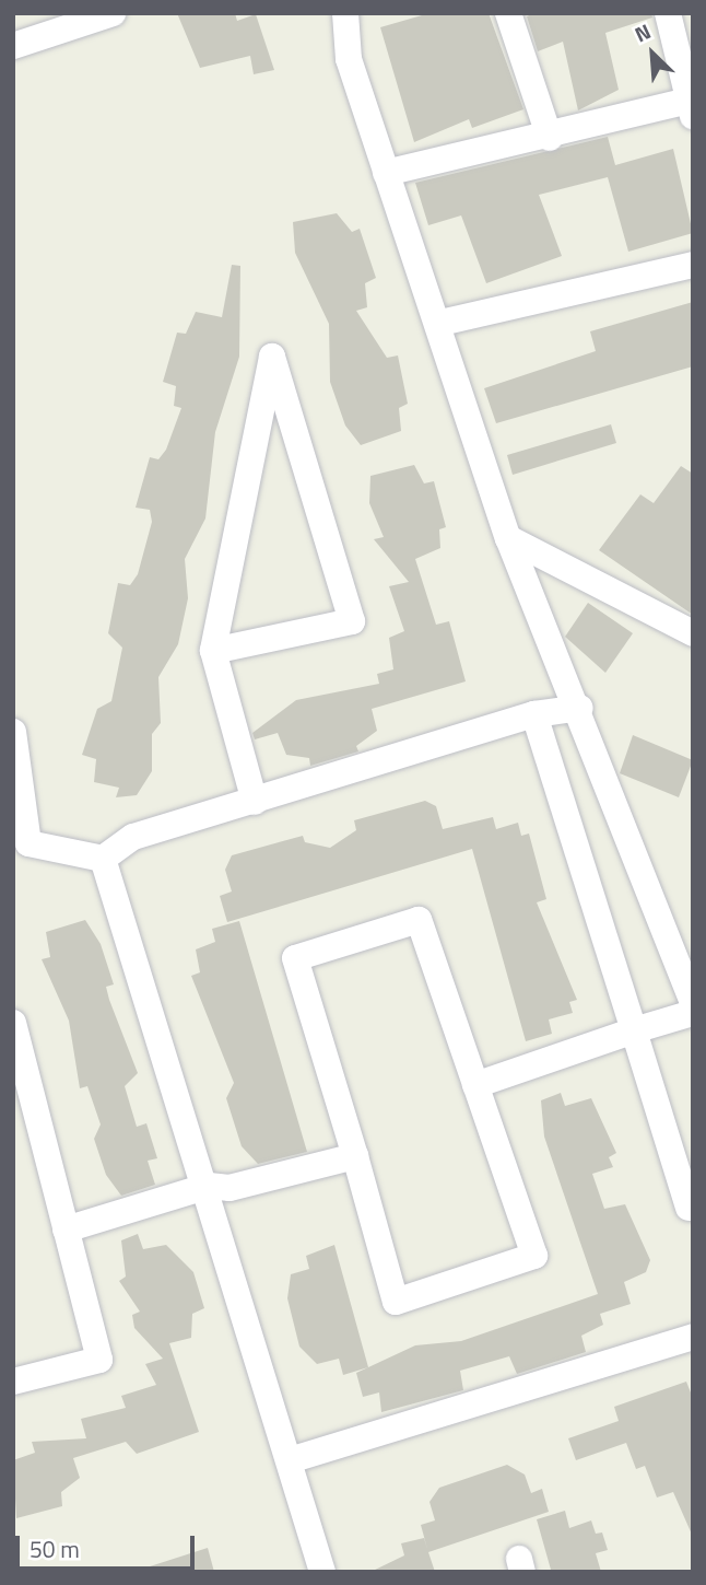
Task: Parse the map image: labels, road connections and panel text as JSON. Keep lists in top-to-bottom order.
{
  "scale_bar": "50 m",
  "north": "top left"
}
